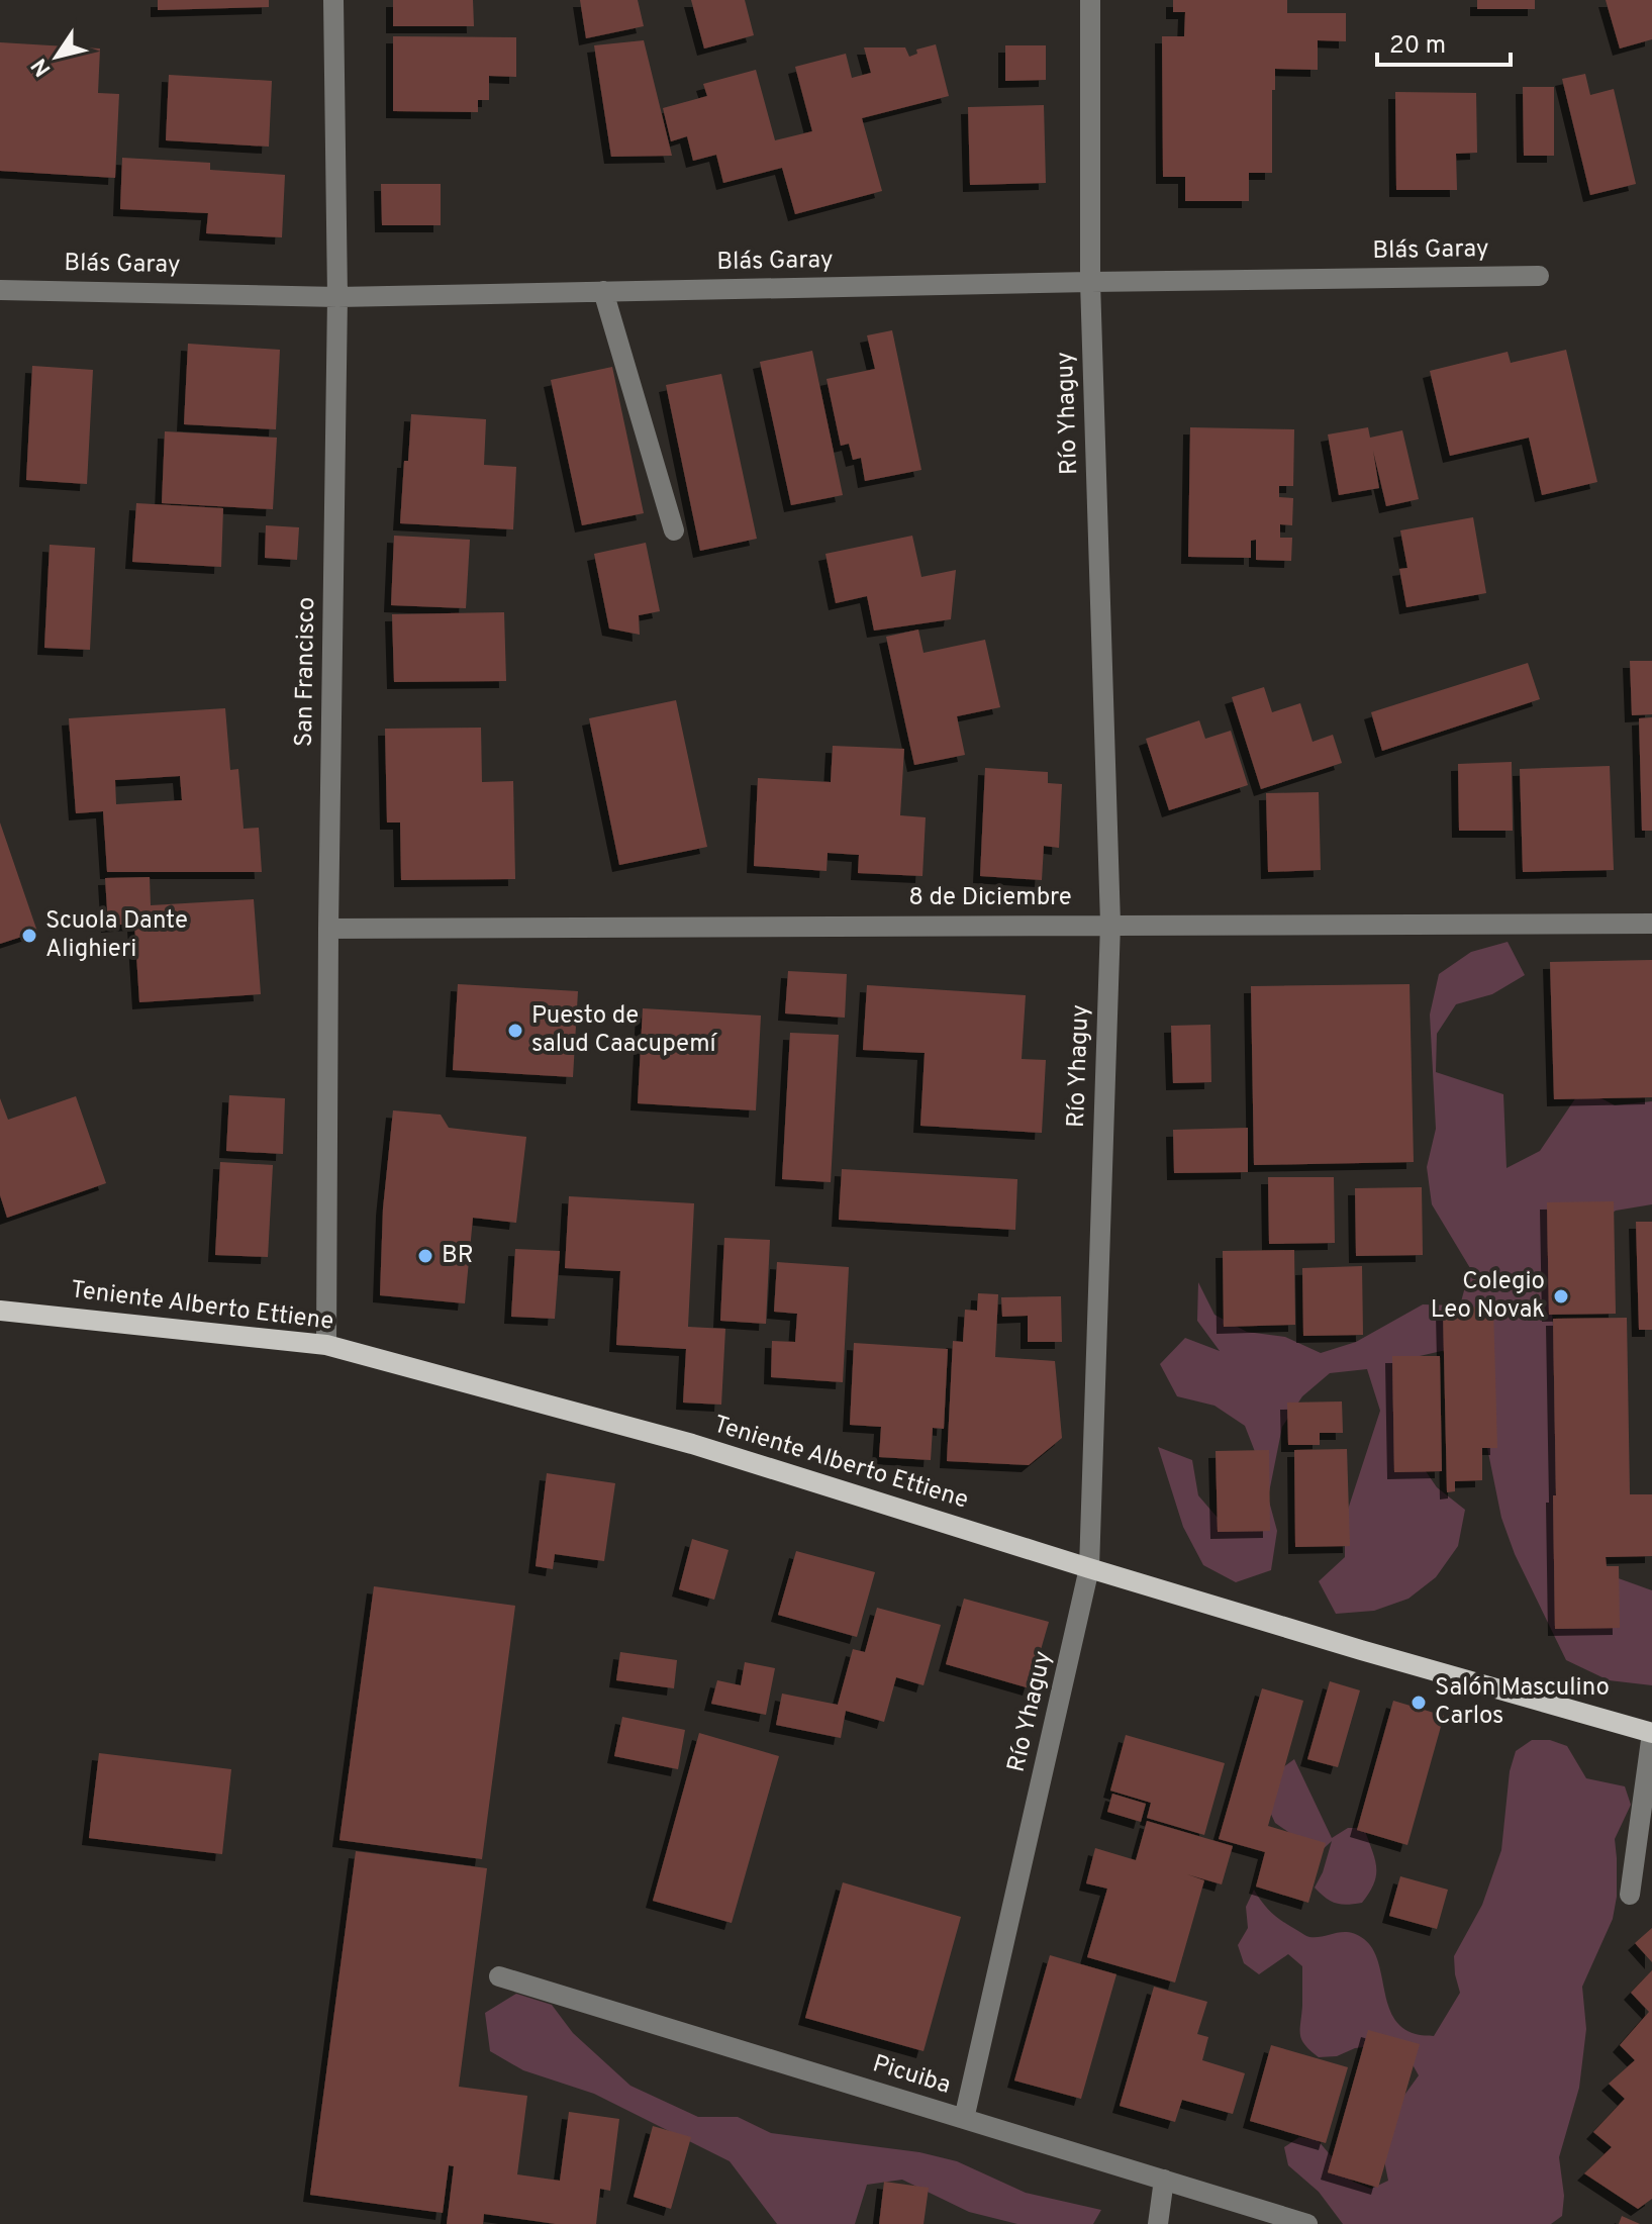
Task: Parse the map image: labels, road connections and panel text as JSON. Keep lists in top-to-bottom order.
{
  "streets": {
    "main road": ["Teniente Alberto Ettiene"],
    "street": [
      "Blás Garay",
      "Río Yhaguy",
      "San Francisco",
      "8 de Diciembre",
      "Picuiba"
    ]
  },
  "crossings": [
    ["Blás Garay", "Río Yhaguy"],
    ["Blás Garay", "San Francisco"],
    ["Río Yhaguy", "8 de Diciembre"],
    ["Río Yhaguy", "Teniente Alberto Ettiene"],
    ["Río Yhaguy", "Picuiba"],
    ["San Francisco", "8 de Diciembre"],
    ["San Francisco", "Teniente Alberto Ettiene"]
  ],
  "places": [
    "Scuola Dante Alighieri",
    "Puesto de salud Caacupemí",
    "BR",
    "Colegio Leo Novak",
    "Salón Masculino Carlos"
  ],
  "scale_bar": "20 m",
  "north": "bottom left"
}
